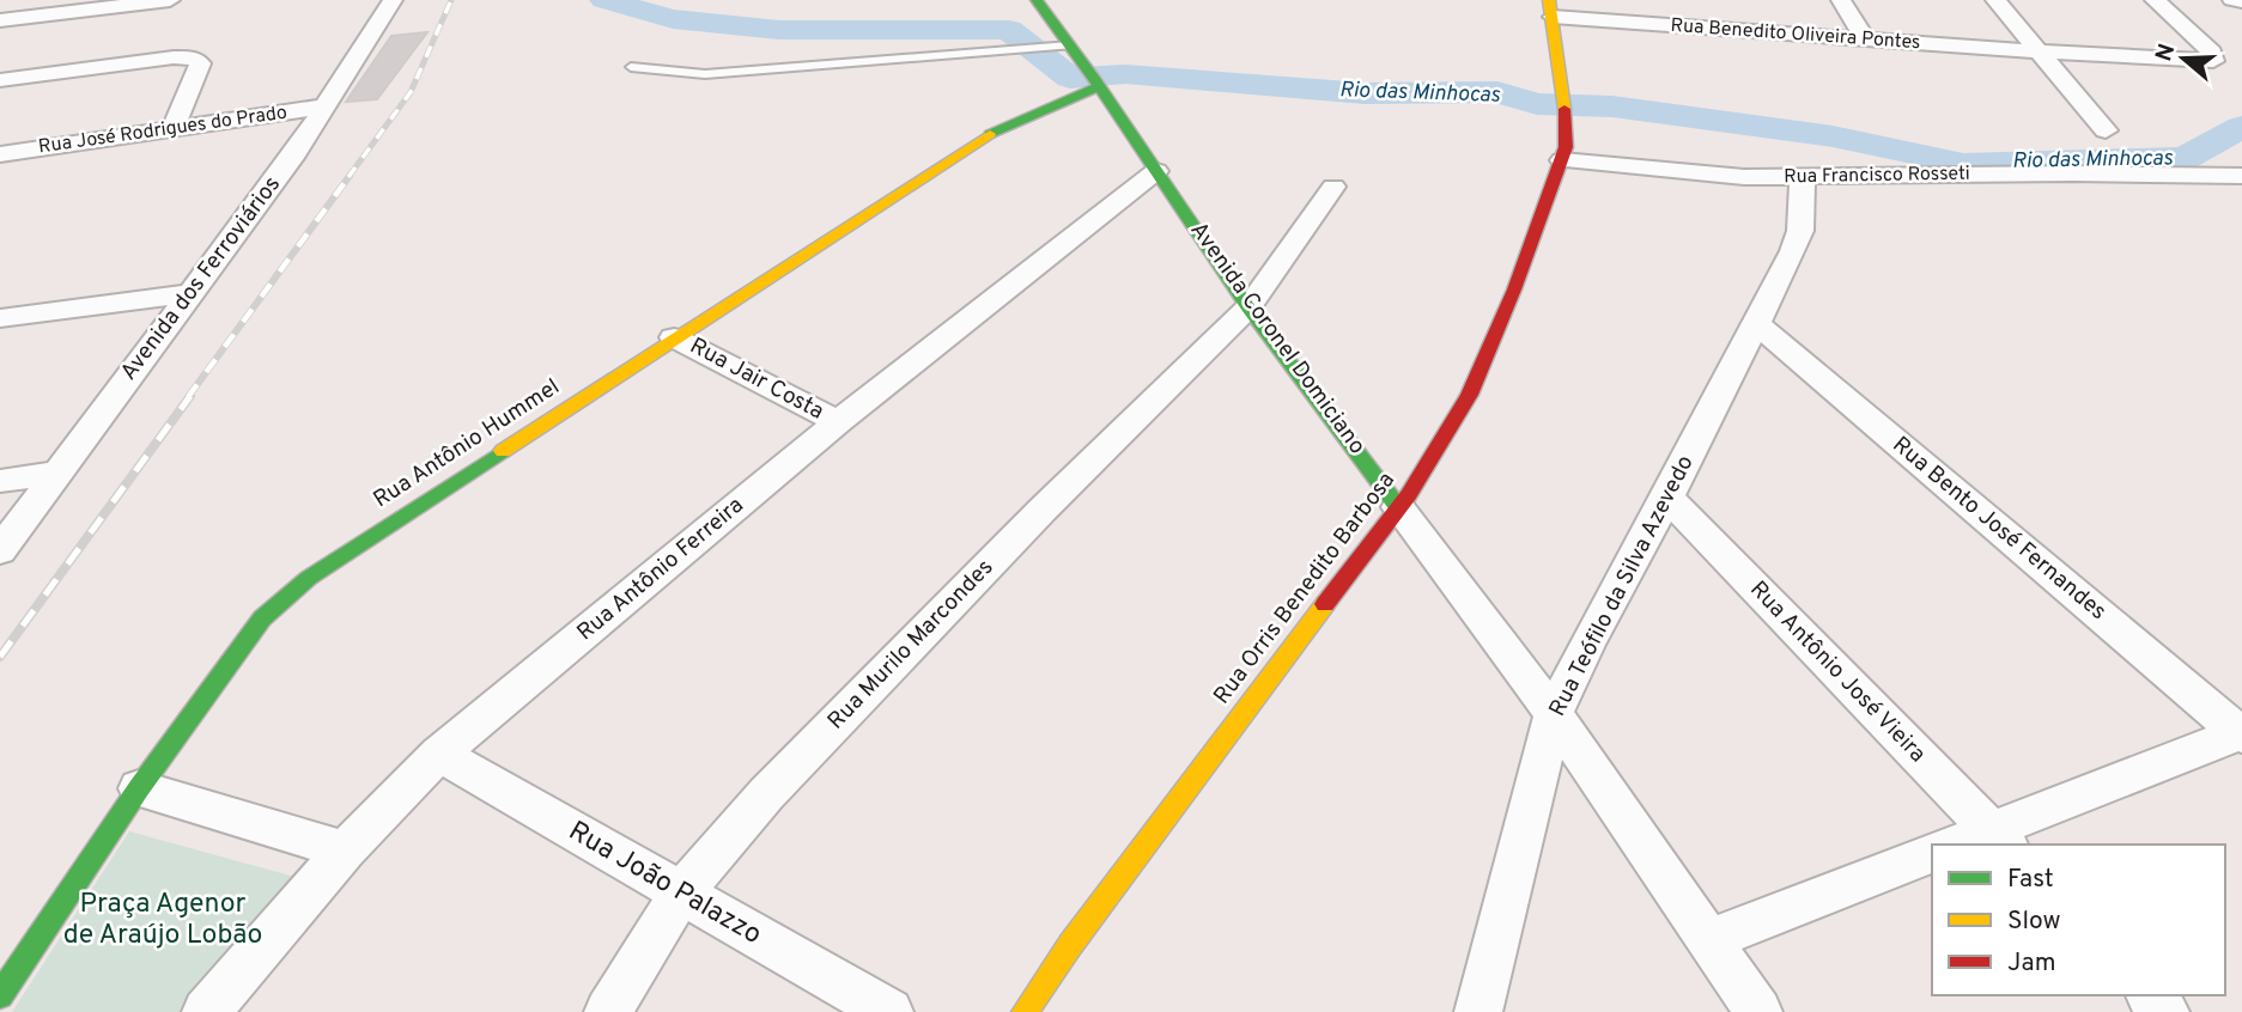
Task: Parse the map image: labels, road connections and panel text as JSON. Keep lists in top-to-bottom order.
{
  "streets": {
    "street": [
      "Rua Benedito Oliveira Pontes",
      "Rua José Rodrigues do Prado",
      "Rua Francisco Rosseti",
      "Avenida dos Ferroviários",
      "Avenida Coronel Domiciano",
      "Rua Jair Costa",
      "Rua Antônio Hummel",
      "Rua Bento José Fernandes",
      "Rua Antônio Ferreira",
      "Rua Teófilo da Silva Azevedo",
      "Rua Orris Benedito Barbosa",
      "Rua Murilo Marcondes",
      "Rua Antônio José Vieira",
      "Rua João Palazzo"
    ]
  },
  "crossings": [
    ["Rua Benedito Oliveira Pontes", "Rua Orris Benedito Barbosa"],
    ["Rua José Rodrigues do Prado", "Avenida dos Ferroviários"],
    ["Rua Francisco Rosseti", "Rua Teófilo da Silva Azevedo"],
    ["Rua Francisco Rosseti", "Rua Orris Benedito Barbosa"],
    ["Avenida Coronel Domiciano", "Rua Antônio Hummel"],
    ["Avenida Coronel Domiciano", "Rua Antônio Ferreira"],
    ["Avenida Coronel Domiciano", "Rua Teófilo da Silva Azevedo"],
    ["Avenida Coronel Domiciano", "Rua Orris Benedito Barbosa"],
    ["Avenida Coronel Domiciano", "Rua Murilo Marcondes"],
    ["Rua Jair Costa", "Rua Antônio Hummel"],
    ["Rua Jair Costa", "Rua Antônio Ferreira"],
    ["Rua Bento José Fernandes", "Rua Teófilo da Silva Azevedo"],
    ["Rua Antônio Ferreira", "Rua João Palazzo"],
    ["Rua Teófilo da Silva Azevedo", "Rua Antônio José Vieira"],
    ["Rua Murilo Marcondes", "Rua João Palazzo"]
  ],
  "water": ["Rio das Minhocas"],
  "parks": ["Praça Agenor de Araújo Lobão"],
  "legend": ["Fast", "Slow", "Jam"],
  "north": "left"
}
